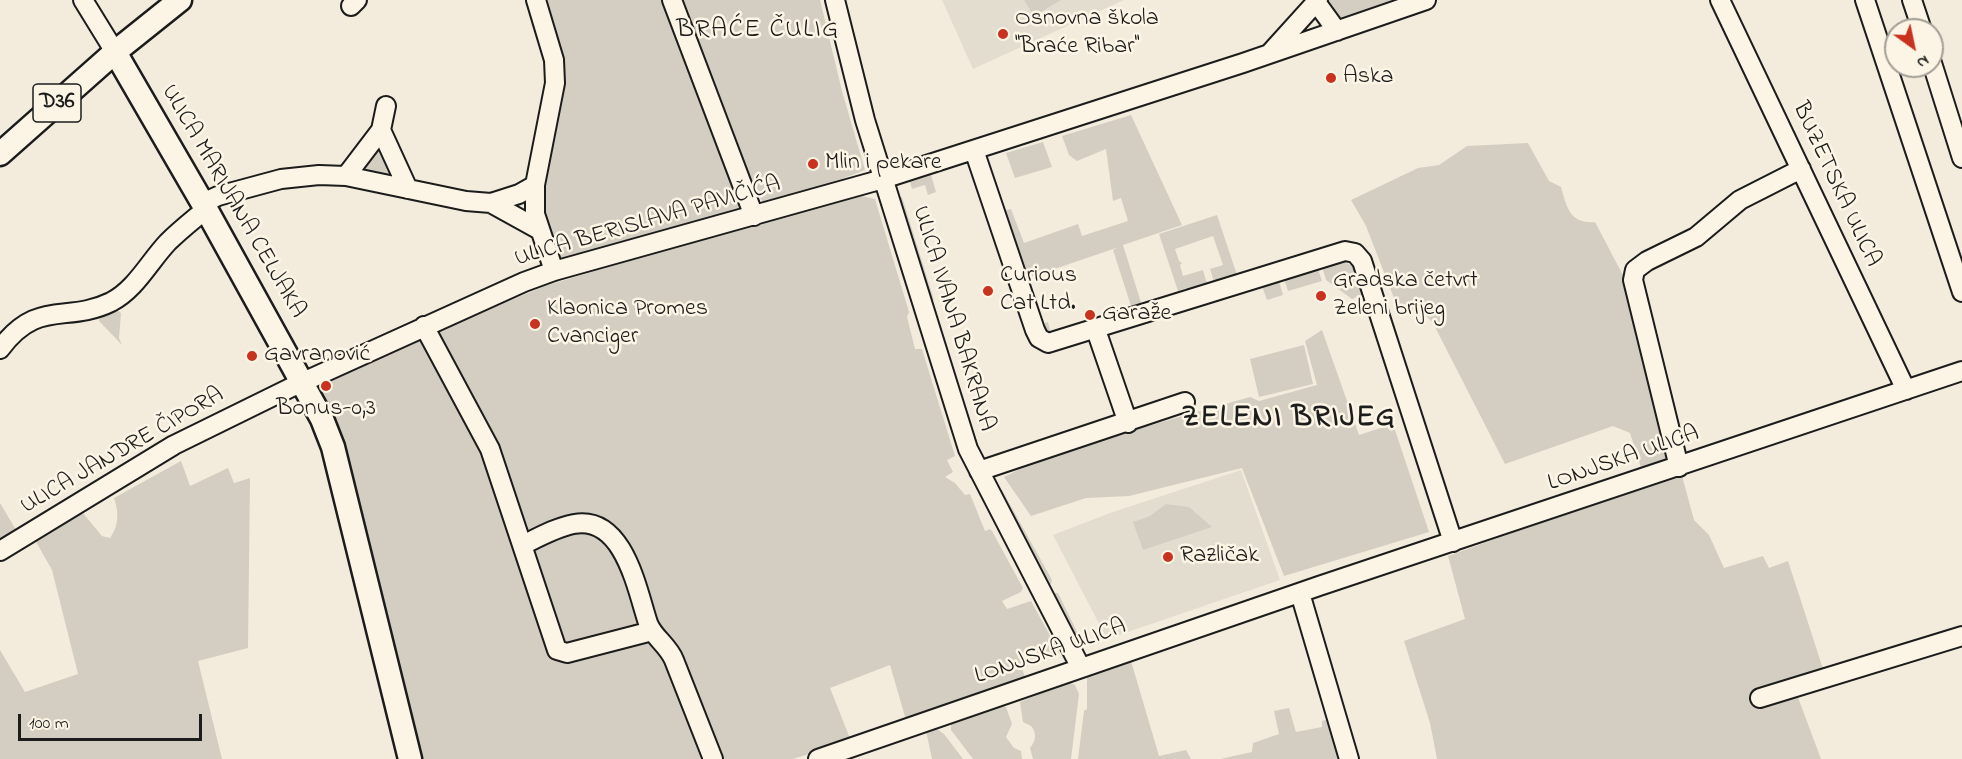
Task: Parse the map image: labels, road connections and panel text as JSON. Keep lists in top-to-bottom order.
{
  "streets": {
    "main road": ["D36", "ULICA MARIJANA CELJAKA"],
    "street": [
      "BUZETSKA ULICA",
      "ULICA BERISLAVA PAVIČIĆA",
      "ULICA IVANA BAKRANA",
      "ULICA JANDRE ČIPORA",
      "LONJSKA ULICA"
    ]
  },
  "crossings": [
    ["D36", "ULICA MARIJANA CELJAKA"],
    ["BUZETSKA ULICA", "LONJSKA ULICA"],
    ["ULICA MARIJANA CELJAKA", "ULICA BERISLAVA PAVIČIĆA"],
    ["ULICA MARIJANA CELJAKA", "ULICA JANDRE ČIPORA"],
    ["ULICA BERISLAVA PAVIČIĆA", "ULICA IVANA BAKRANA"],
    ["ULICA BERISLAVA PAVIČIĆA", "ULICA JANDRE ČIPORA"],
    ["ULICA IVANA BAKRANA", "LONJSKA ULICA"]
  ],
  "districts": ["BRAĆE ČULIG", "ZELENI BRIJEG"],
  "places": [
    "Osnovna škola ''Braće Ribar''",
    "Aska",
    "Mlin i pekare",
    "Curious Cat Ltd.",
    "Gradska četvrt Zeleni brijeg",
    "Garaže",
    "Klaonica Promes Cvanciger",
    "Gavranović",
    "Bonus-0,3",
    "Različak"
  ],
  "scale_bar": "100 m",
  "north": "bottom right"
}
